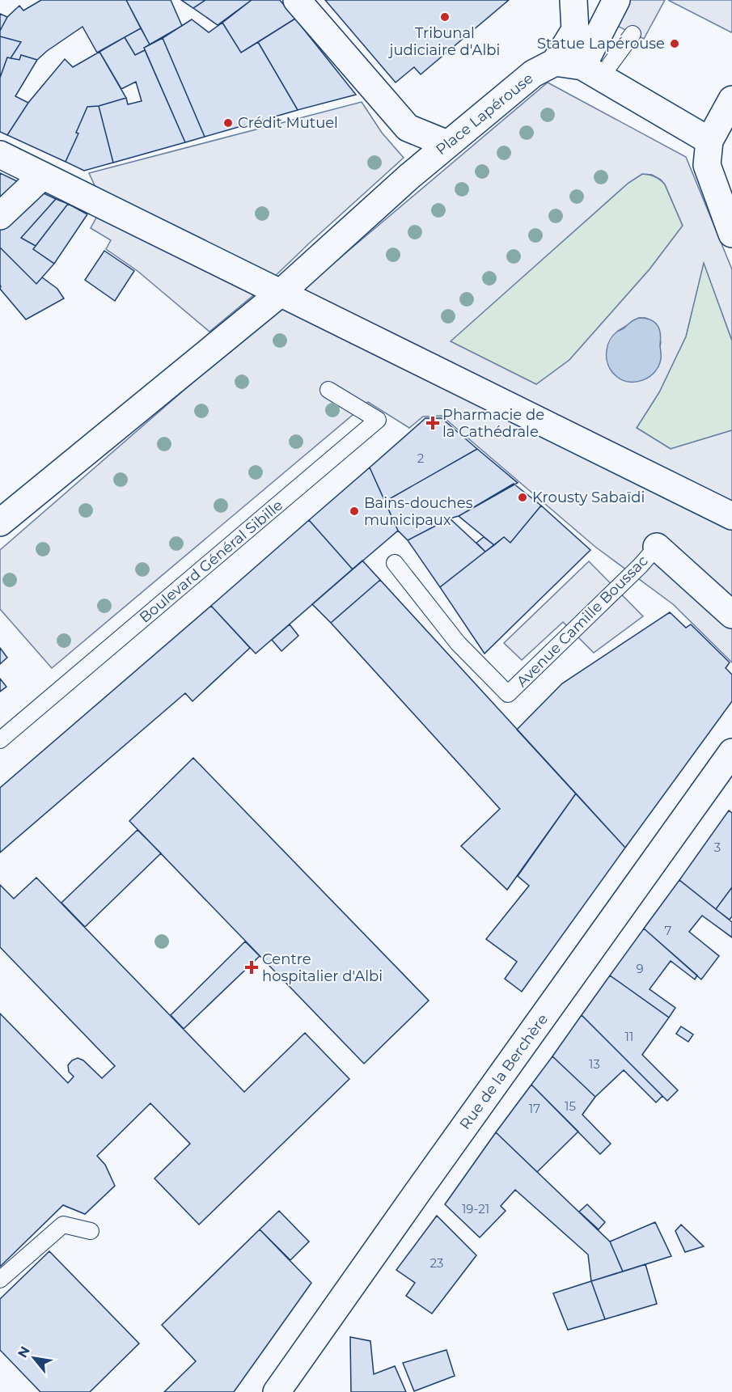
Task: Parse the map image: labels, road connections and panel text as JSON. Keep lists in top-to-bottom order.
{
  "streets": {
    "street": ["Place Lapérouse", "Rue de la Berchère"],
    "lane": ["Boulevard Général Sibille", "Avenue Camille Boussac"]
  },
  "places": {
    "other": [
      "Tribunal judiciaire d'Albi",
      "Statue Lapérouse",
      "Crédit Mutuel",
      "Krousty Sabaïdi",
      "Bains-douches municipaux"
    ],
    "health": ["Pharmacie de la Cathédrale", "Centre hospitalier d'Albi"]
  },
  "house_numbers": [
    "2",
    "3",
    "7",
    "9",
    "11",
    "13",
    "15",
    "17",
    "19-21",
    "23"
  ],
  "north": "top left"
}
